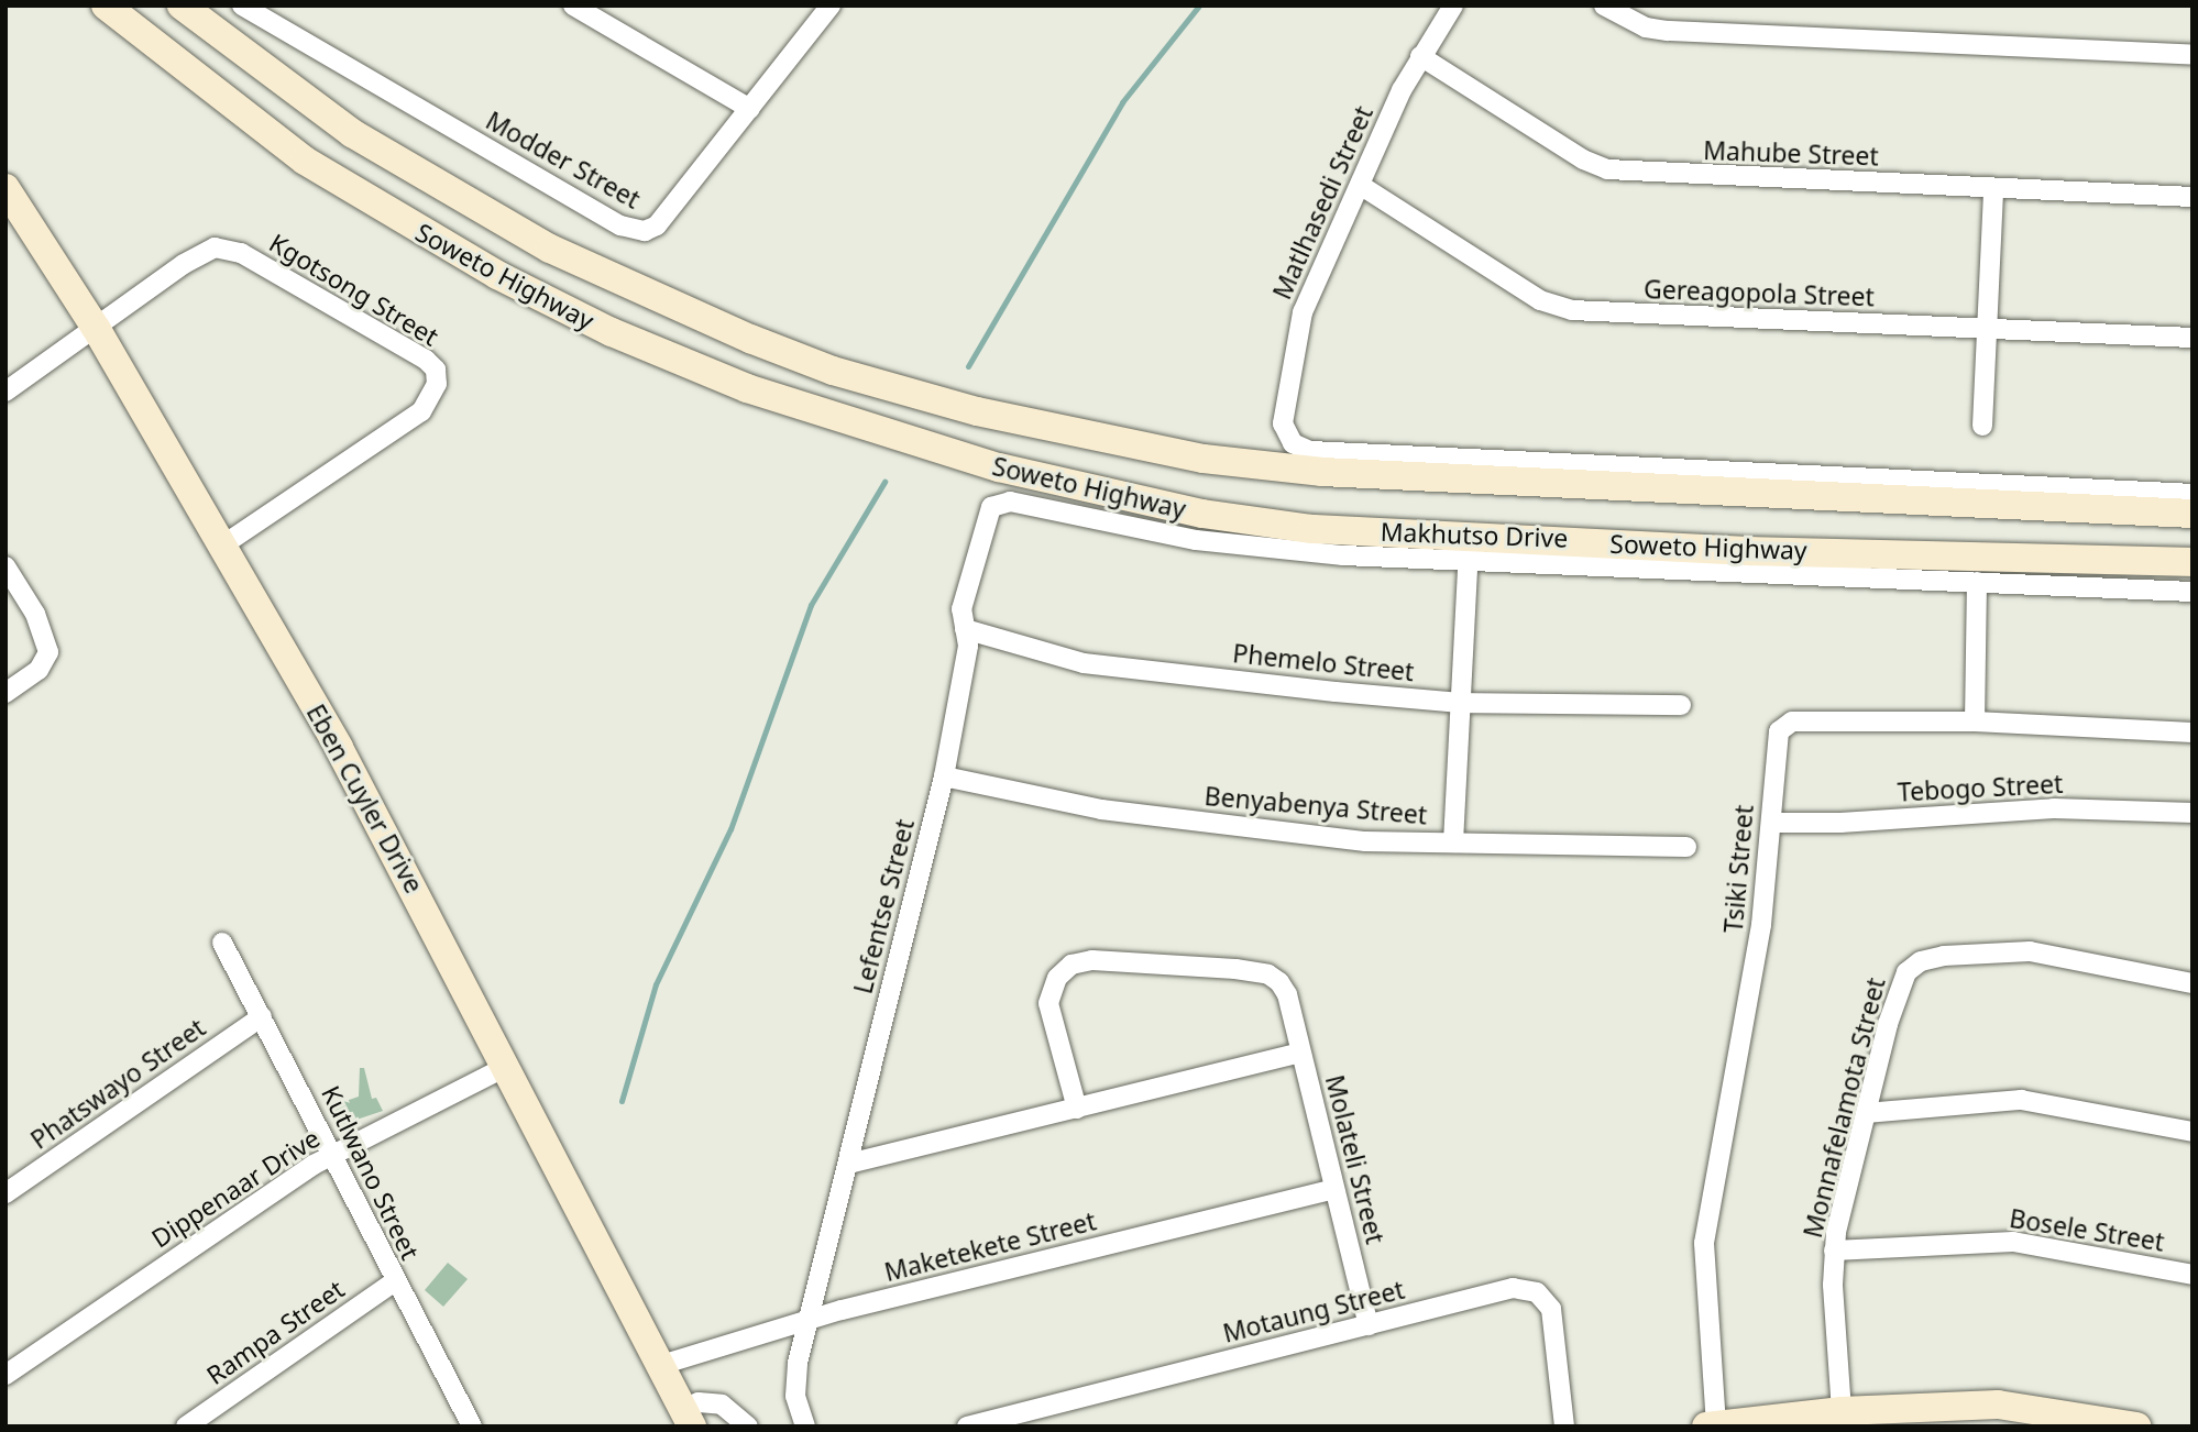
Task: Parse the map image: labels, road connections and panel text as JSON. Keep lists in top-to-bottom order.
{
  "streets": {
    "main road": ["Soweto Highway", "Eben Cuyler Drive"],
    "street": [
      "Mahube Street",
      "Modder Street",
      "Matlhasedi Street",
      "Kgotsong Street",
      "Gereagopola Street",
      "Makhutso Drive",
      "Phemelo Street",
      "Tebogo Street",
      "Benyabenya Street",
      "Tsiki Street",
      "Lefentse Street",
      "Phatswayo Street",
      "Monnafelamota Street",
      "Molateli Street",
      "Kutlwano Street",
      "Dippenaar Drive",
      "Bosele Street",
      "Maketekete Street",
      "Motaung Street",
      "Rampa Street"
    ]
  },
  "crossings": [
    ["Mahube Street", "Matlhasedi Street"],
    ["Matlhasedi Street", "Gereagopola Street"],
    ["Soweto Highway", "Makhutso Drive"],
    ["Kgotsong Street", "Eben Cuyler Drive"],
    ["Makhutso Drive", "Lefentse Street"],
    ["Phemelo Street", "Lefentse Street"],
    ["Tebogo Street", "Tsiki Street"],
    ["Eben Cuyler Drive", "Dippenaar Drive"],
    ["Eben Cuyler Drive", "Maketekete Street"],
    ["Benyabenya Street", "Lefentse Street"],
    ["Lefentse Street", "Molateli Street"],
    ["Lefentse Street", "Maketekete Street"],
    ["Phatswayo Street", "Kutlwano Street"],
    ["Monnafelamota Street", "Bosele Street"],
    ["Molateli Street", "Maketekete Street"],
    ["Molateli Street", "Motaung Street"],
    ["Kutlwano Street", "Dippenaar Drive"],
    ["Kutlwano Street", "Rampa Street"]
  ]
}
